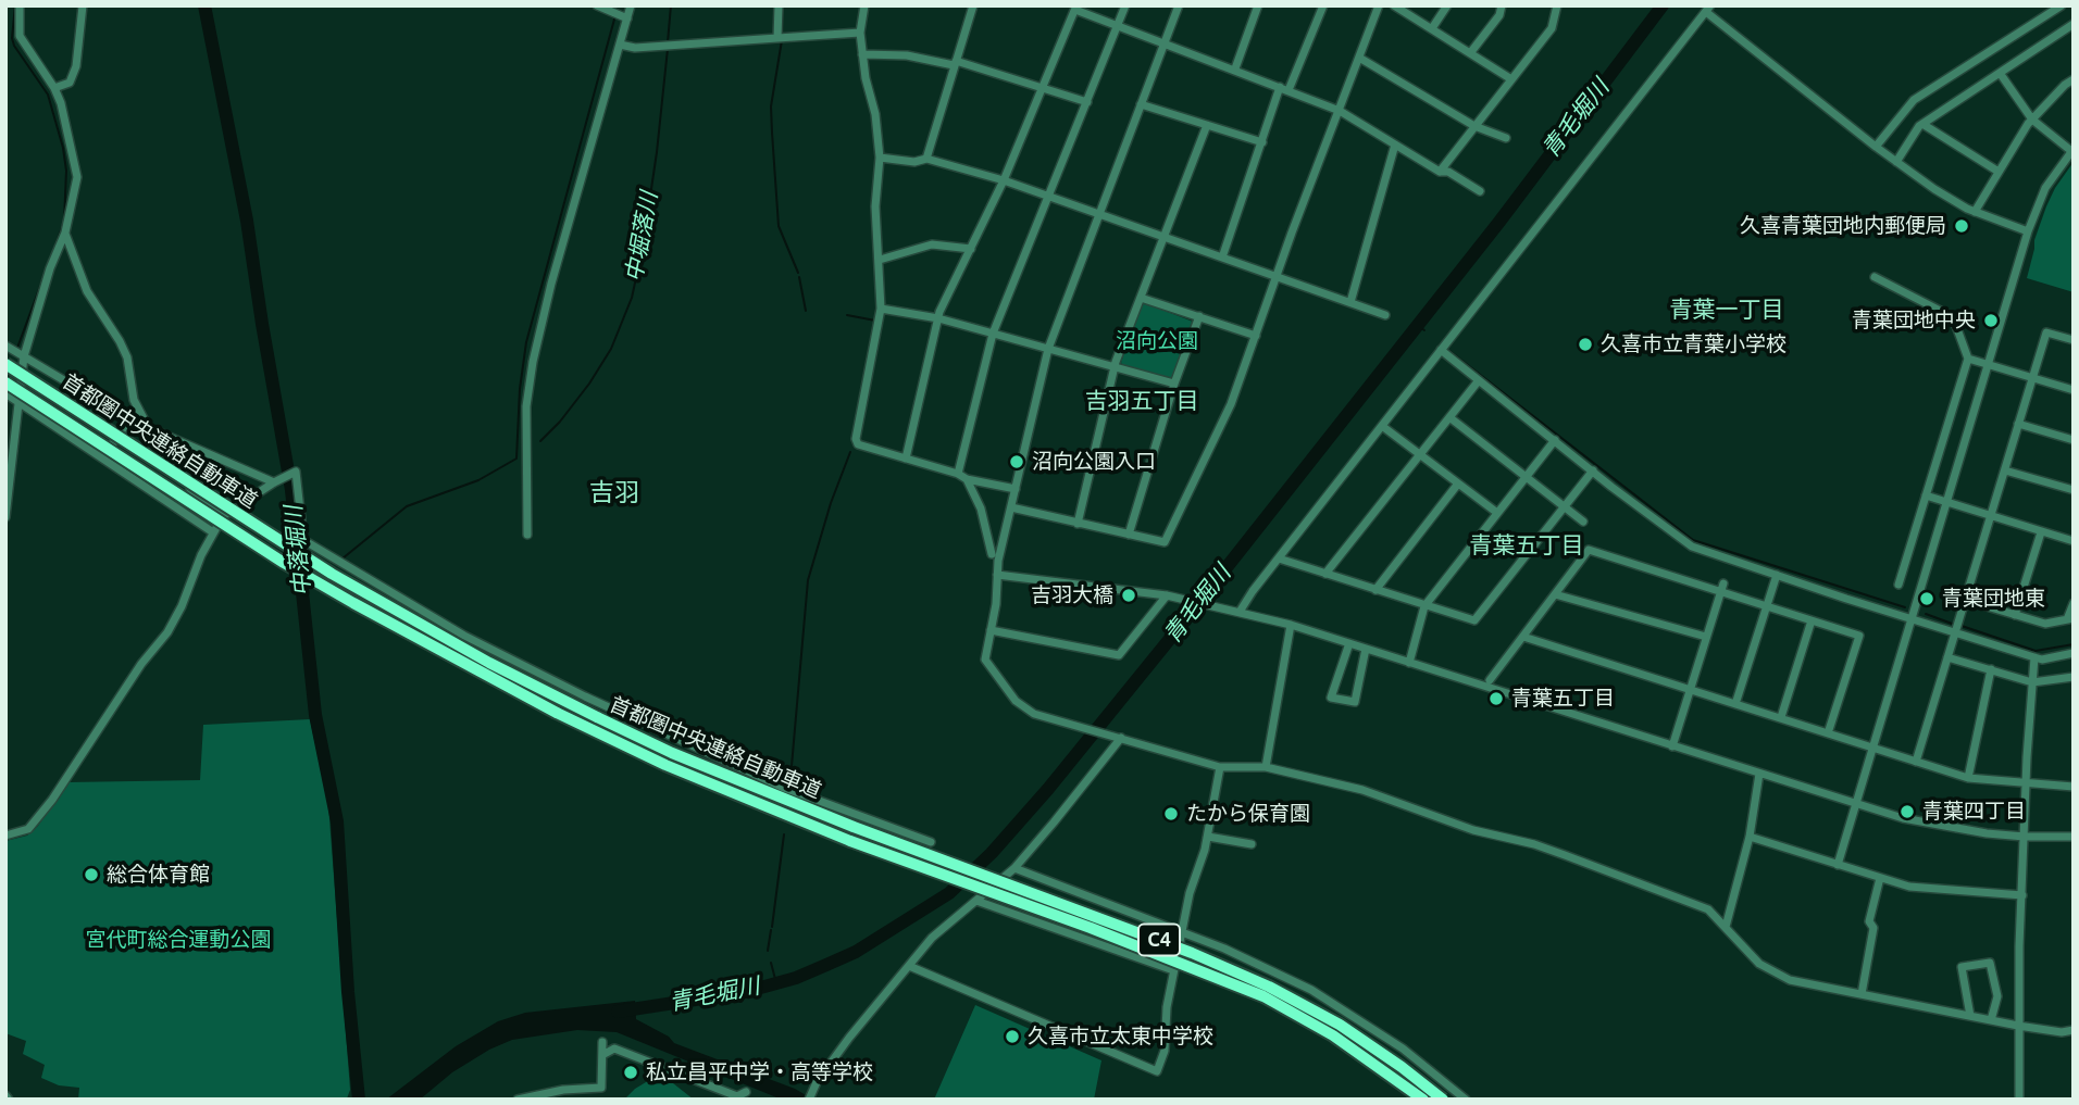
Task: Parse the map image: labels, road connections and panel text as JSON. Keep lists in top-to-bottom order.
{
  "streets": {
    "highway": ["首都圏中央連絡自動車道", "C4"]
  },
  "districts": [
    "青葉一丁目",
    "吉羽五丁目",
    "吉羽",
    "青葉五丁目"
  ],
  "water": ["青毛堀川", "中堀落川", "中落堀川"],
  "parks": ["沼向公園", "宮代町総合運動公園"],
  "places": [
    "久喜青葉団地内郵便局",
    "青葉団地中央",
    "久喜市立青葉小学校",
    "沼向公園入口",
    "吉羽大橋",
    "青葉団地東",
    "青葉五丁目",
    "青葉四丁目",
    "たから保育園",
    "総合体育館",
    "久喜市立太東中学校",
    "私立昌平中学・高等学校"
  ]
}
